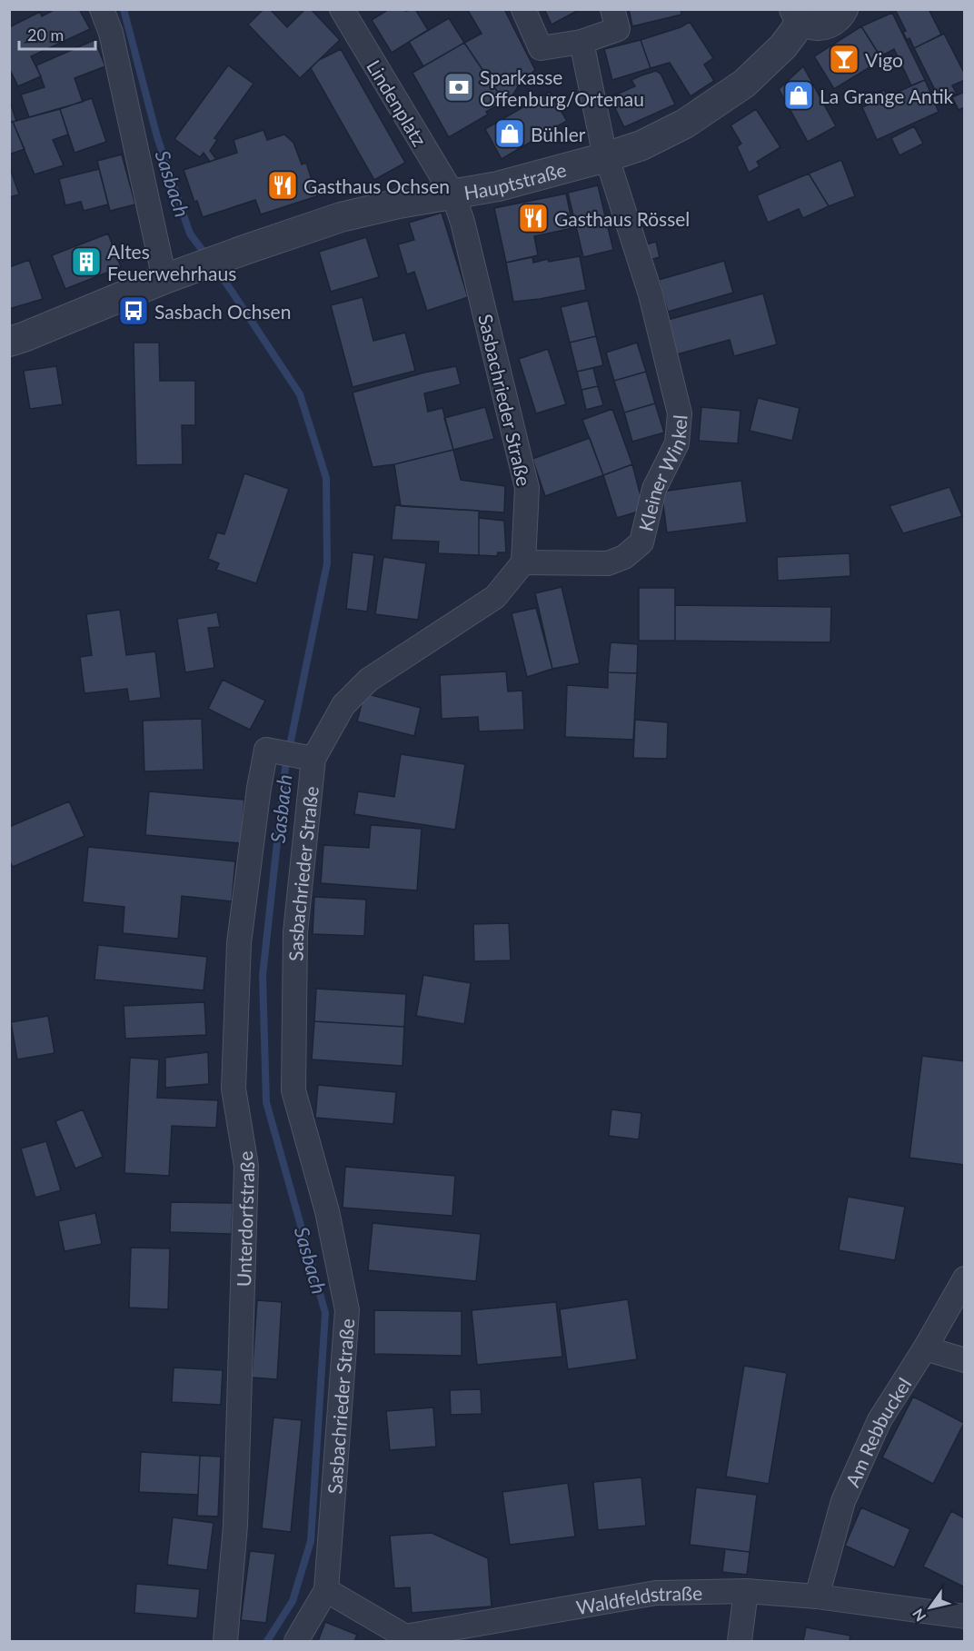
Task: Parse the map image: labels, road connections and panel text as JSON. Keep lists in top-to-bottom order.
{
  "streets": {
    "street": [
      "Lindenplatz",
      "Hauptstraße",
      "Sasbachrieder Straße",
      "Kleiner Winkel",
      "Unterdorfstraße",
      "Am Rebbuckel",
      "Waldfeldstraße"
    ]
  },
  "crossings": [
    ["Lindenplatz", "Hauptstraße"],
    ["Lindenplatz", "Sasbachrieder Straße"],
    ["Hauptstraße", "Sasbachrieder Straße"],
    ["Hauptstraße", "Kleiner Winkel"],
    ["Sasbachrieder Straße", "Kleiner Winkel"],
    ["Sasbachrieder Straße", "Unterdorfstraße"],
    ["Sasbachrieder Straße", "Waldfeldstraße"],
    ["Am Rebbuckel", "Waldfeldstraße"]
  ],
  "water": ["Sasbach"],
  "places": {
    "bar": ["Vigo"],
    "bank": ["Sparkasse Offenburg/Ortenau"],
    "shop": ["La Grange Antik", "Bühler"],
    "restaurant": ["Gasthaus Ochsen", "Gasthaus Rössel"],
    "building": ["Altes Feuerwehrhaus"],
    "bus stop": ["Sasbach Ochsen"]
  },
  "scale_bar": "20 m",
  "north": "bottom left"
}
